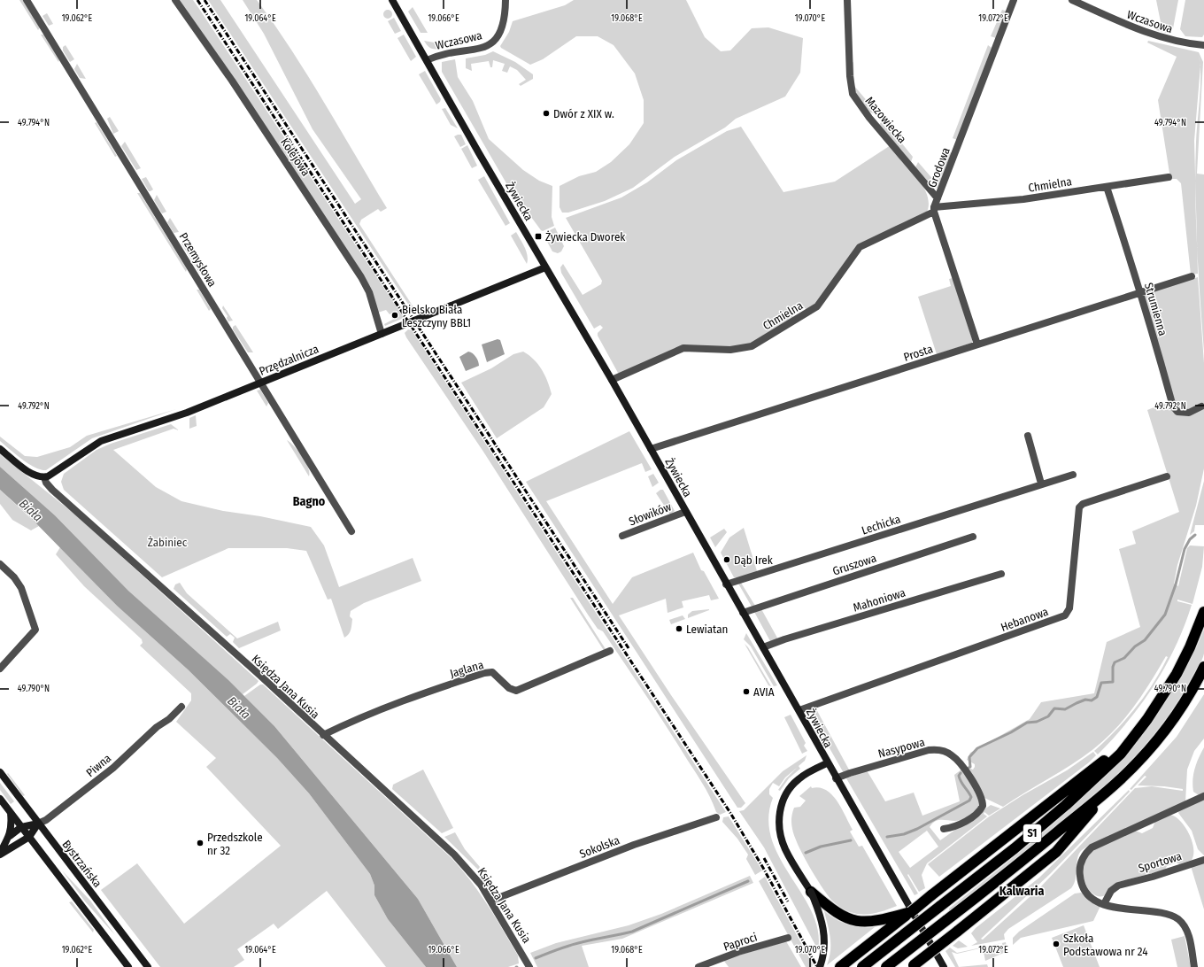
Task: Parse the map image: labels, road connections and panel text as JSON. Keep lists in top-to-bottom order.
{
  "streets": {
    "highway": ["S1"],
    "main road": [
      "Żywiecka",
      "Przędzalnicza",
      "Piwna",
      "Bystrzańska"
    ],
    "street": [
      "Wczasowa",
      "Mazowiecka",
      "Kolejowa",
      "Grodowa",
      "Chmielna",
      "Przemysłowa",
      "Strumienna",
      "Prosta",
      "Słowików",
      "Lechicka",
      "Gruszowa",
      "Mahoniowa",
      "Hebanowa",
      "Jaglana",
      "Księdza Jana Kusia",
      "Nasypowa",
      "Sokolska",
      "Sportowa",
      "Paproci"
    ]
  },
  "crossings": [
    ["Wczasowa", "Żywiecka"],
    ["Mazowiecka", "Grodowa"],
    ["Kolejowa", "Przędzalnicza"],
    ["Grodowa", "Chmielna"],
    ["Chmielna", "Żywiecka"],
    ["Chmielna", "Strumienna"],
    ["Żywiecka", "Prosta"],
    ["Żywiecka", "Przędzalnicza"],
    ["Żywiecka", "Słowików"],
    ["Żywiecka", "Lechicka"],
    ["Żywiecka", "Gruszowa"],
    ["Żywiecka", "Mahoniowa"],
    ["Żywiecka", "Hebanowa"],
    ["Żywiecka", "Nasypowa"],
    ["Przemysłowa", "Przędzalnicza"],
    ["Strumienna", "Prosta"],
    ["Przędzalnicza", "Księdza Jana Kusia"],
    ["Jaglana", "Księdza Jana Kusia"],
    ["Księdza Jana Kusia", "Sokolska"],
    ["Piwna", "Bystrzańska"]
  ],
  "districts": ["Bagno", "Kalwaria"],
  "water": ["Biała"],
  "parks": ["Żabiniec"],
  "places": {
    "other": [
      "Dwór z XIX w.",
      "Bielsko Biała Leszczyny BBL1",
      "Dąb Irek",
      "Lewiatan",
      "AVIA",
      "Przedszkole nr 32",
      "Szkoła Podstawowa nr 24"
    ],
    "transit": ["Żywiecka Dworek"]
  },
  "coordinates": [
    "19.062°E",
    "19.064°E",
    "19.066°E",
    "19.068°E",
    "19.070°E",
    "19.072°E",
    "49.794°N",
    "49.792°N",
    "49.790°N"
  ]
}
